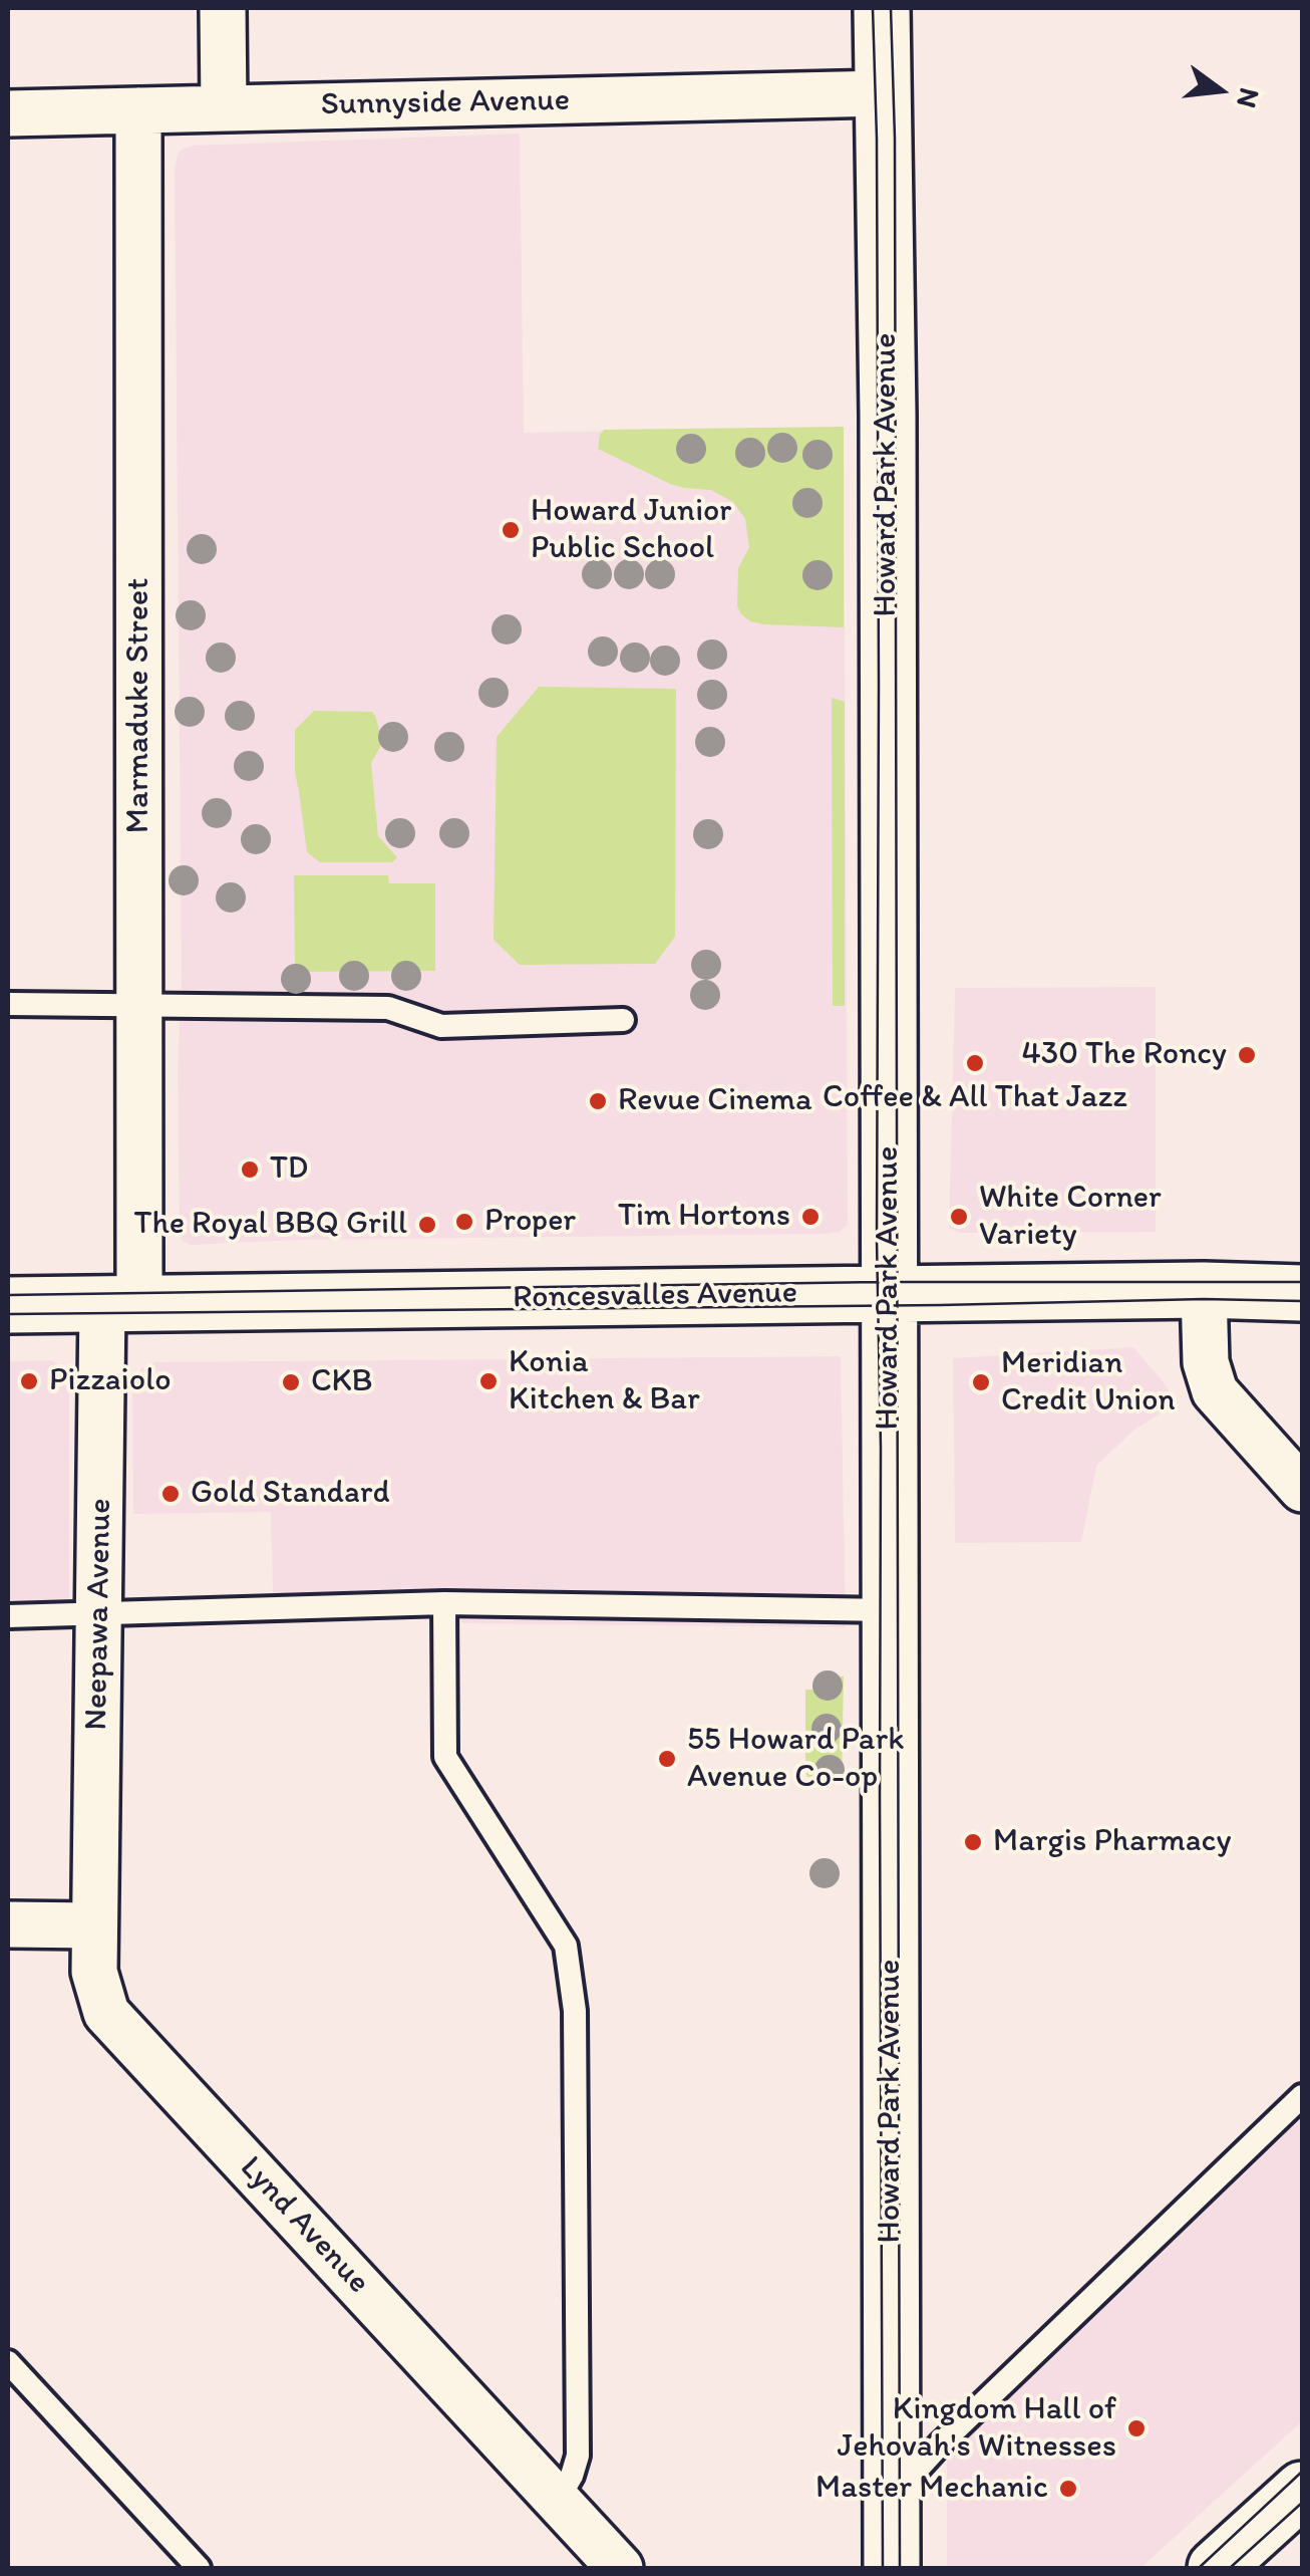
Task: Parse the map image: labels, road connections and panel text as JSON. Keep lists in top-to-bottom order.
{
  "streets": {
    "street": [
      "Sunnyside Avenue",
      "Howard Park Avenue",
      "Marmaduke Street",
      "Roncesvalles Avenue",
      "Neepawa Avenue",
      "Lynd Avenue"
    ]
  },
  "crossings": [
    ["Sunnyside Avenue", "Howard Park Avenue"],
    ["Sunnyside Avenue", "Marmaduke Street"],
    ["Howard Park Avenue", "Roncesvalles Avenue"],
    ["Marmaduke Street", "Roncesvalles Avenue"],
    ["Marmaduke Street", "Neepawa Avenue"],
    ["Roncesvalles Avenue", "Neepawa Avenue"],
    ["Neepawa Avenue", "Lynd Avenue"]
  ],
  "places": [
    "Howard Junior Public School",
    "430 The Roncy",
    "Coffee & All That Jazz",
    "Revue Cinema",
    "TD",
    "Tim Hortons",
    "White Corner Variety",
    "Proper",
    "The Royal BBQ Grill",
    "Pizzaiolo",
    "Konia Kitchen & Bar",
    "CKB",
    "Meridian Credit Union",
    "Gold Standard",
    "55 Howard Park Avenue Co-op",
    "Margis Pharmacy",
    "Kingdom Hall of Jehovah's Witnesses",
    "Master Mechanic"
  ],
  "north": "right"
}
